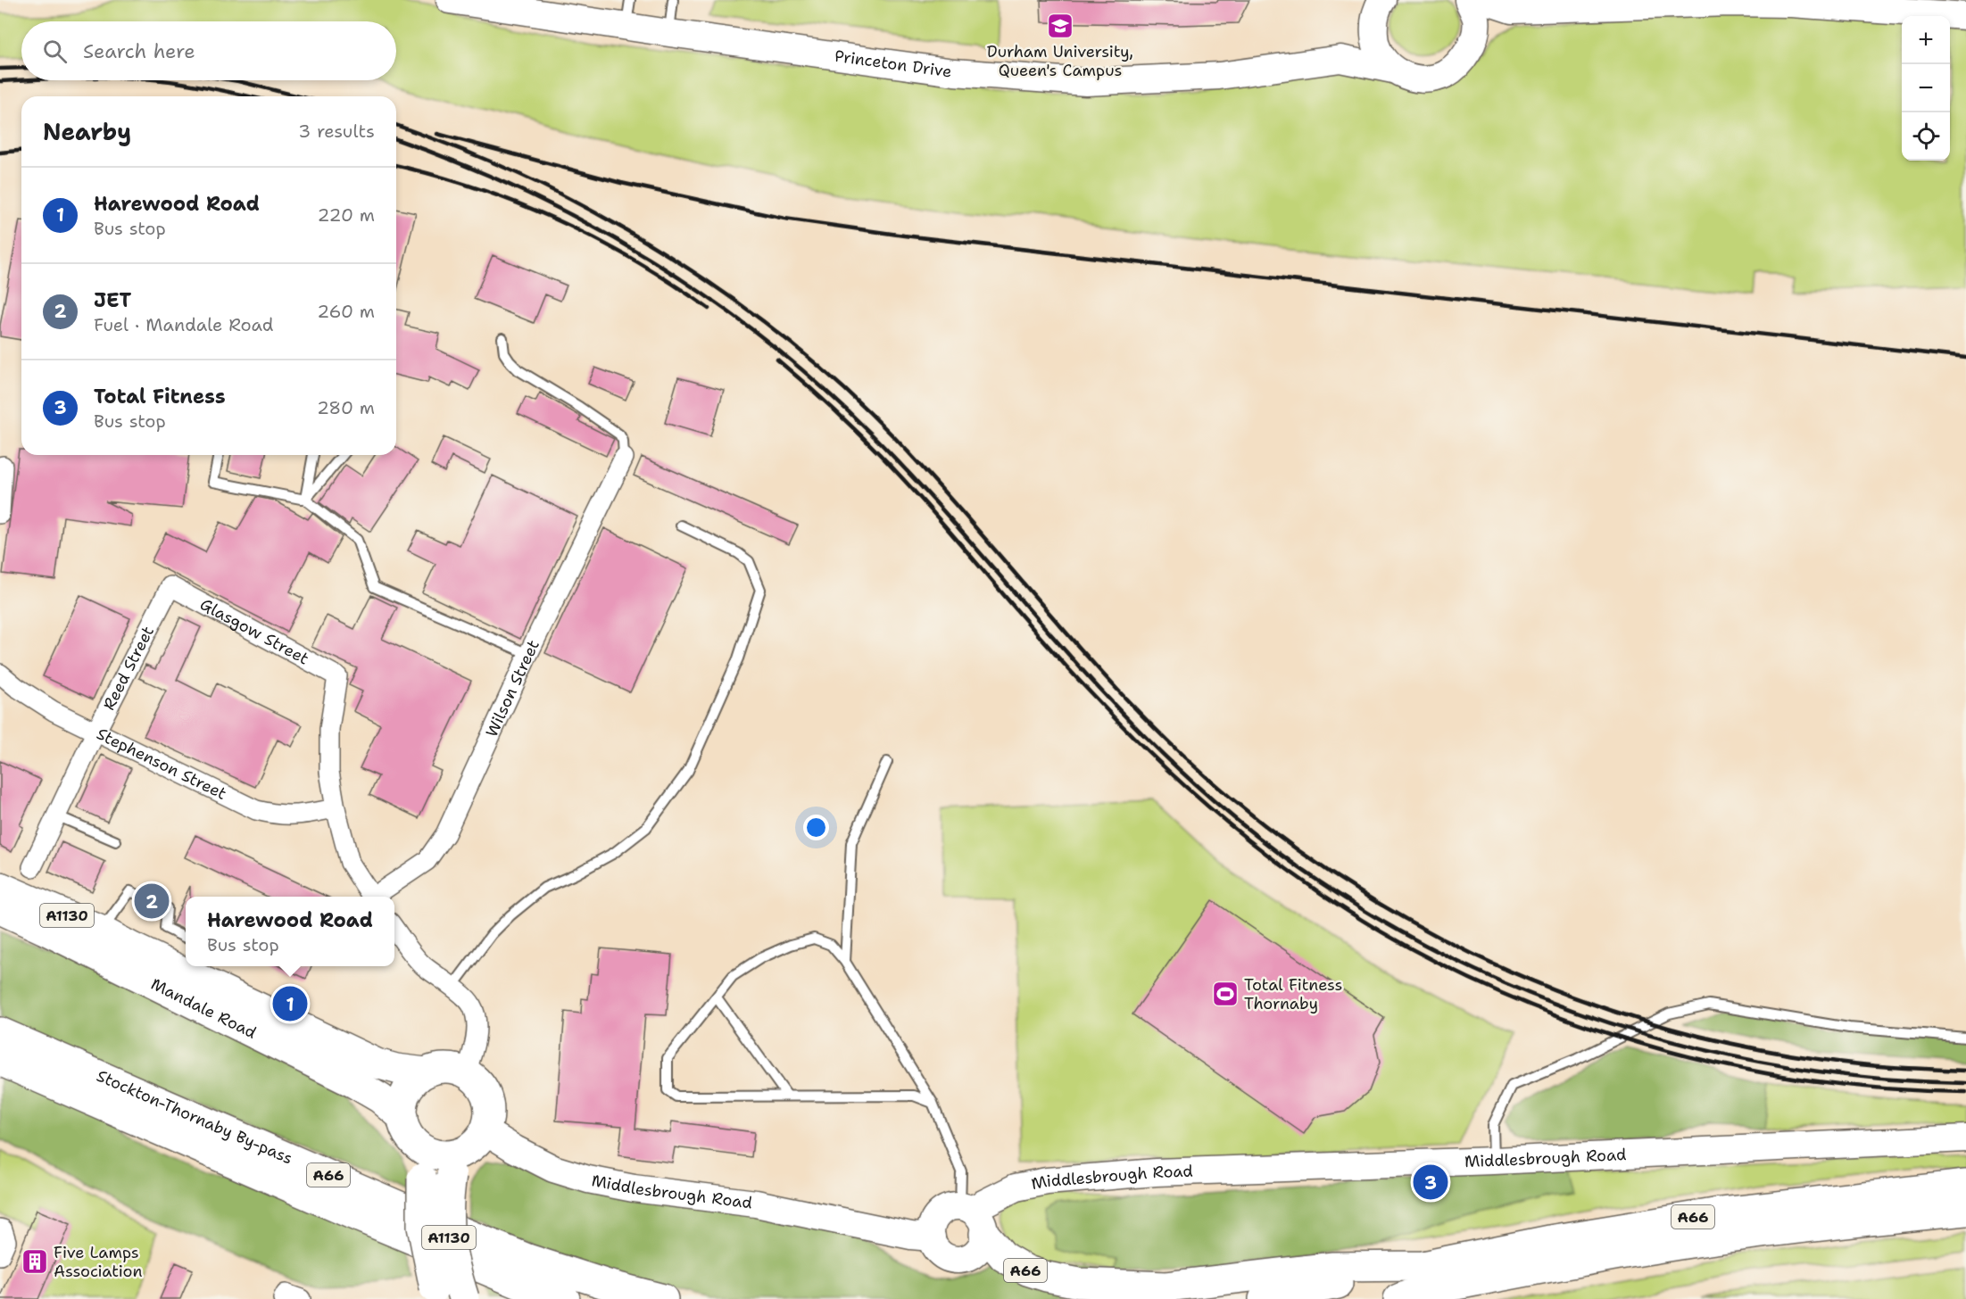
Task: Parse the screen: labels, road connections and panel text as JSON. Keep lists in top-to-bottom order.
{
  "streets": {
    "main road": [
      "A1130",
      "Mandale Road",
      "Stockton-Thornaby By-pass",
      "A66"
    ],
    "street": [
      "Princeton Drive",
      "Glasgow Street",
      "Reed Street",
      "Wilson Street",
      "Stephenson Street",
      "Middlesbrough Road"
    ]
  },
  "crossings": [
    ["Glasgow Street", "Reed Street"],
    ["Glasgow Street", "Stephenson Street"],
    ["Reed Street", "Stephenson Street"],
    ["A1130", "Mandale Road"],
    ["A1130", "Middlesbrough Road"],
    ["Mandale Road", "Middlesbrough Road"],
    ["Middlesbrough Road", "A66"]
  ],
  "places": {
    "school or university": ["Durham University, Queen's Campus"],
    "sports": ["Total Fitness Thornaby"],
    "building": ["Five Lamps Association"]
  },
  "page": {
    "map_buttons": ["+", "−"],
    "search": "Search here",
    "heading": ["Nearby", "3 results"],
    "list": [
      {
        "mark": "1",
        "name": "Harewood Road",
        "note": "Bus stop",
        "value": "220 m"
      },
      {
        "mark": "2",
        "name": "JET",
        "note": "Fuel · Mandale Road",
        "value": "260 m"
      },
      {
        "mark": "3",
        "name": "Total Fitness",
        "note": "Bus stop",
        "value": "280 m"
      }
    ],
    "pins": ["2", "1", "3"],
    "popup": ["Harewood Road", "Bus stop"]
  }
}
